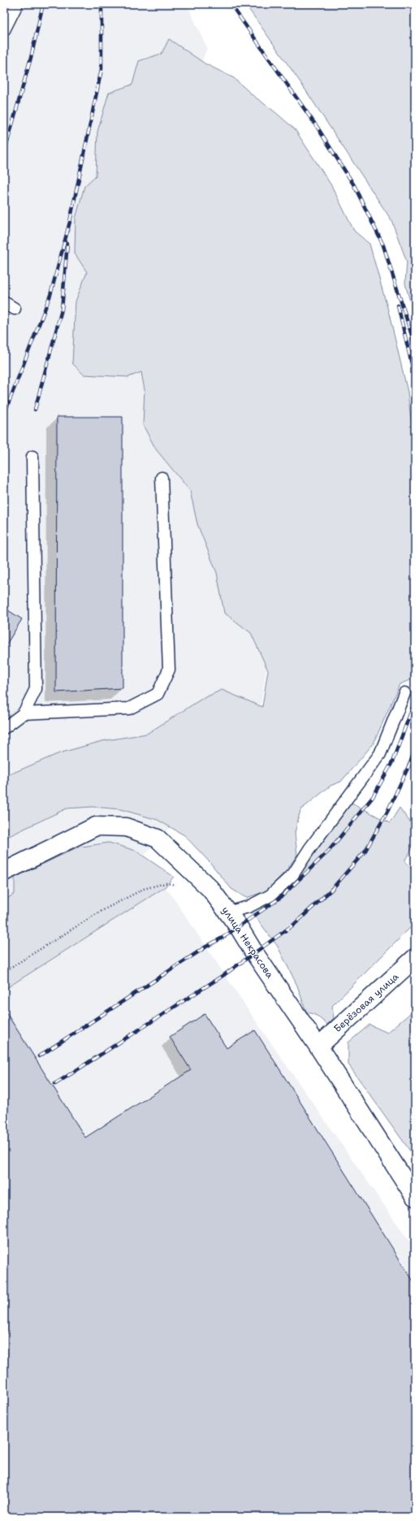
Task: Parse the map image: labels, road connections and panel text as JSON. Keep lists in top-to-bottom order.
{
  "streets": {
    "main road": ["улица Некрасова", "Берёзовая улица"]
  },
  "crossings": [
    ["улица Некрасова", "Берёзовая улица"]
  ]
}
